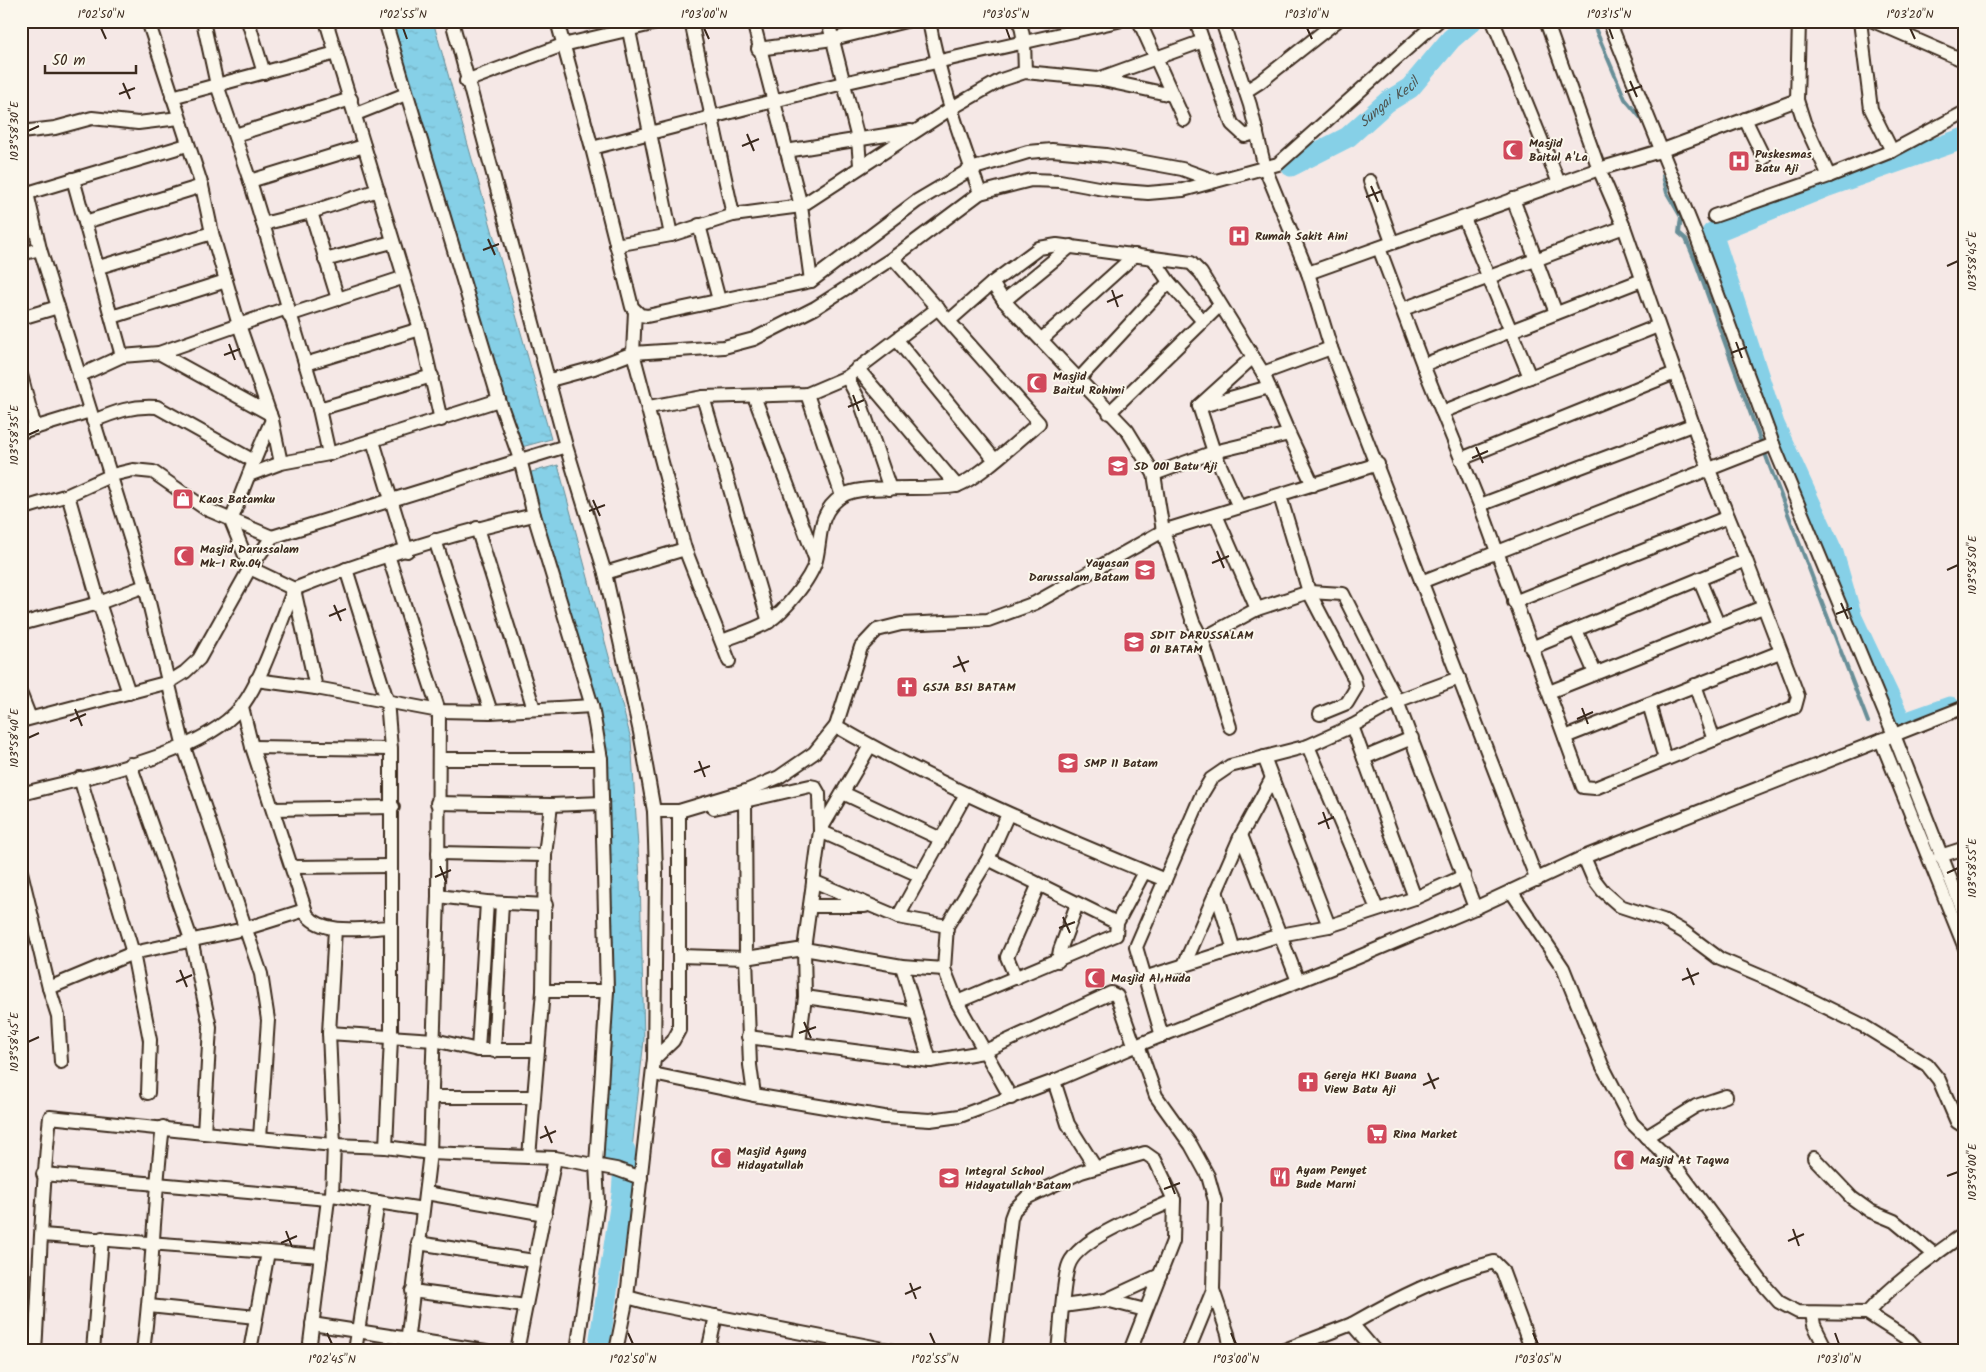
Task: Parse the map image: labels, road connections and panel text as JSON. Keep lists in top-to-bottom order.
{
  "water": ["Sungai Kecil"],
  "places": {
    "mosque": [
      "Masjid Baitul A'La",
      "Masjid Baitul Rohimi",
      "Masjid Darussalam Mk-1 Rw.04",
      "Masjid Al Huda",
      "Masjid Agung Hidayatullah",
      "Masjid At Taqwa"
    ],
    "hospital": ["Puskesmas Batu Aji", "Rumah Sakit Aini"],
    "school or university": [
      "SD 001 Batu Aji",
      "Yayasan Darussalam Batam",
      "SDIT DARUSSALAM 01 BATAM",
      "SMP 11 Batam",
      "Integral School Hidayatullah Batam"
    ],
    "shop": ["Kaos Batamku"],
    "church": ["GSJA BSI BATAM", "Gereja HKI Buana View Batu Aji"],
    "supermarket": ["Rina Market"],
    "restaurant": ["Ayam Penyet Bude Marni"]
  },
  "scale_bar": "50 m",
  "coordinates": [
    "1°02'50\"N",
    "1°02'55\"N",
    "1°03'00\"N",
    "1°03'05\"N",
    "1°03'10\"N",
    "1°03'15\"N",
    "1°03'20\"N",
    "103°58'30\"E",
    "103°58'45\"E",
    "103°58'35\"E",
    "103°58'50\"E",
    "103°58'40\"E",
    "103°58'55\"E",
    "103°59'00\"E",
    "1°02'45\"N"
  ]
}
